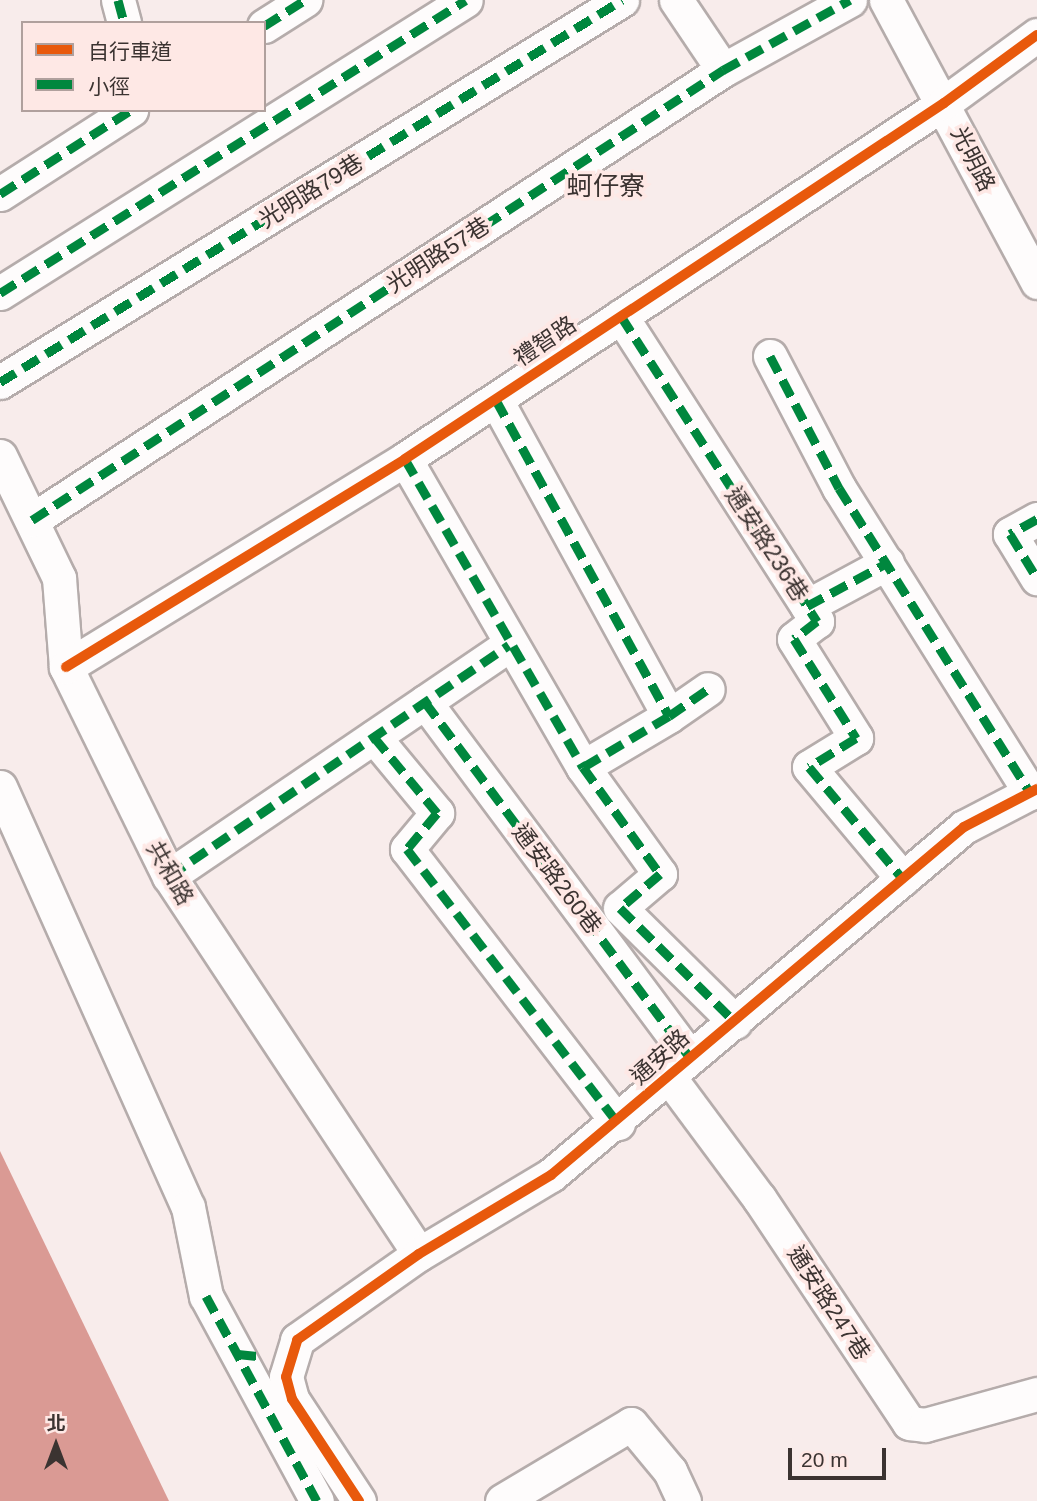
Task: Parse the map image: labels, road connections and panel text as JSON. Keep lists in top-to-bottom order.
{
  "streets": {
    "street": [
      "光明路",
      "光明路79巷",
      "光明路57巷",
      "禮智路",
      "通安路236巷",
      "共和路",
      "通安路260巷",
      "通安路",
      "通安路247巷"
    ]
  },
  "crossings": [
    ["光明路", "禮智路"],
    ["光明路57巷", "共和路"],
    ["禮智路", "通安路236巷"],
    ["禮智路", "共和路"],
    ["通安路236巷", "通安路"],
    ["共和路", "通安路"],
    ["通安路260巷", "通安路"],
    ["通安路260巷", "通安路247巷"],
    ["通安路", "通安路247巷"]
  ],
  "districts": ["蚵仔寮"],
  "legend": ["自行車道", "小徑"],
  "scale_bar": "20 m",
  "north": "top"
}
